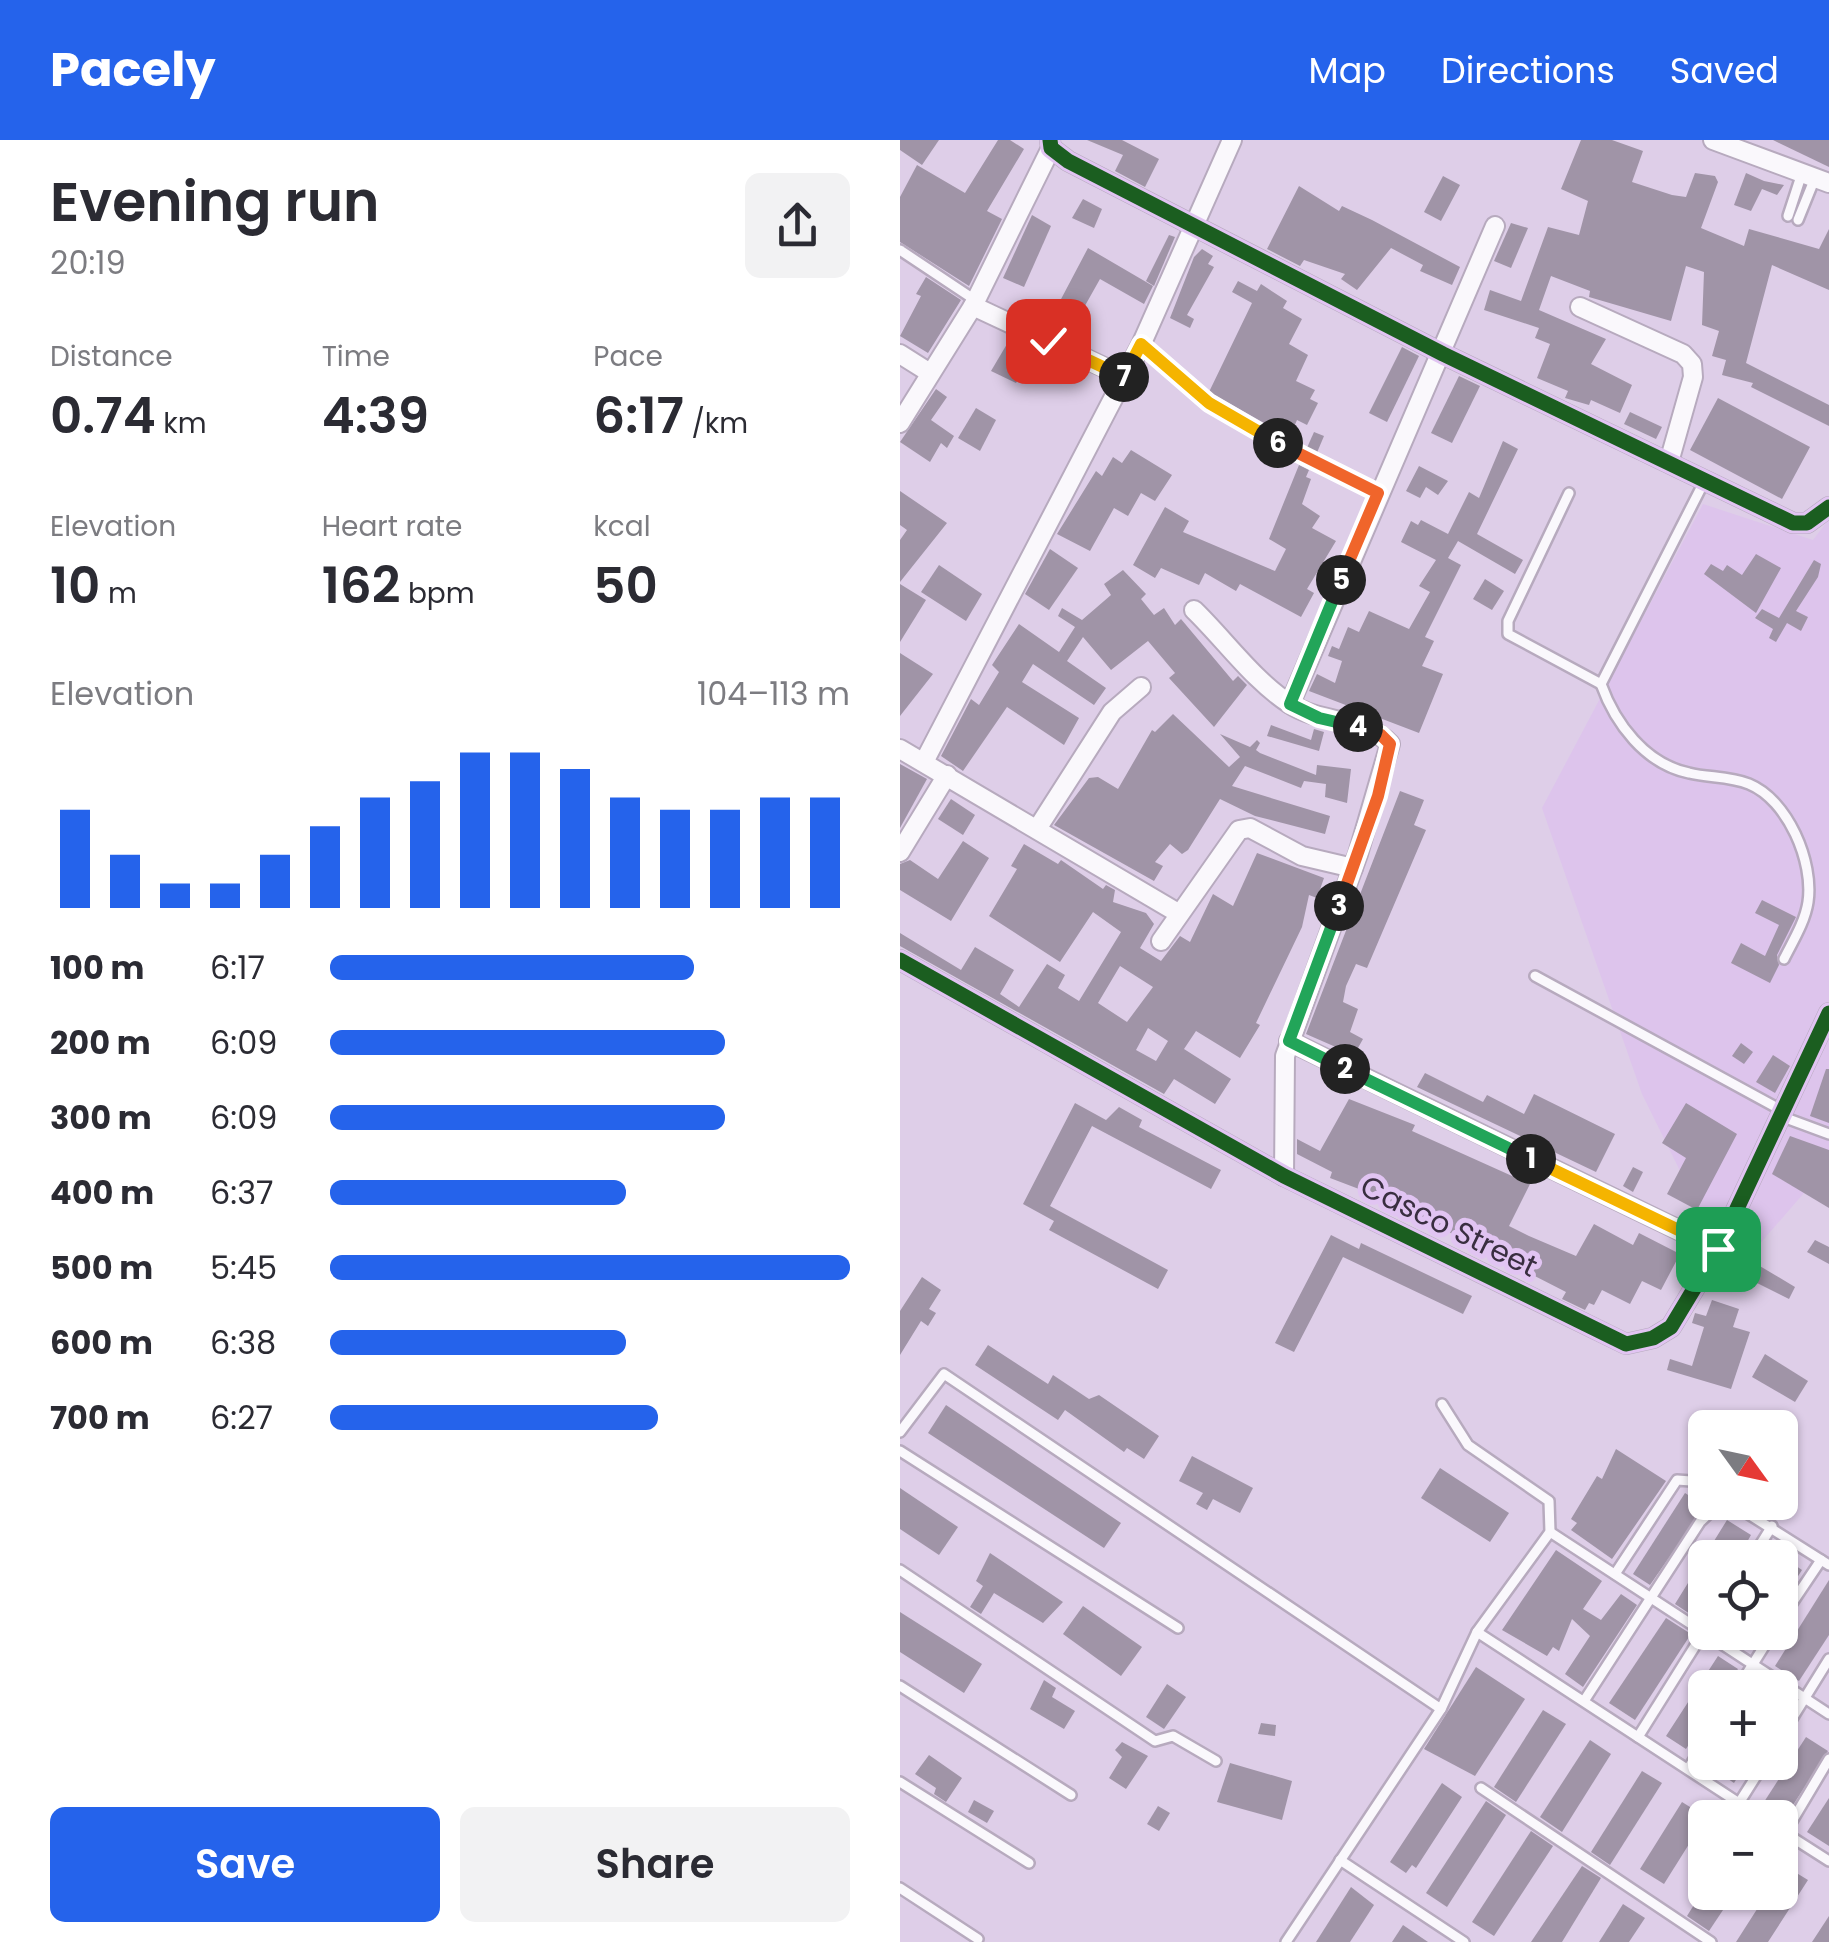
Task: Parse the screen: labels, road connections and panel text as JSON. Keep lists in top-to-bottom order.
{
  "streets": {
    "street": ["Casco Street"]
  },
  "north": "bottom right",
  "page": {
    "header": "Pacely",
    "nav": ["Map", "Directions", "Saved"],
    "heading": ["Evening run", "20:19"],
    "stats": [
      ["Distance", "0.74 km"],
      ["Time", "4:39"],
      ["Pace", "6:17 /km"],
      ["Elevation", "10 m"],
      ["Heart rate", "162 bpm"],
      ["kcal", "50"]
    ],
    "pins": [
      "7",
      "6",
      "5",
      "4",
      "3",
      "2",
      "1"
    ],
    "chart": ["Elevation", "104–113 m"],
    "list": [
      {
        "name": "100 m",
        "note": "6:17"
      },
      {
        "name": "200 m",
        "note": "6:09"
      },
      {
        "name": "300 m",
        "note": "6:09"
      },
      {
        "name": "400 m",
        "note": "6:37"
      },
      {
        "name": "500 m",
        "note": "5:45"
      },
      {
        "name": "600 m",
        "note": "6:38"
      },
      {
        "name": "700 m",
        "note": "6:27"
      }
    ],
    "map_buttons": ["+", "−"],
    "buttons": ["Save", "Share"]
  }
}
